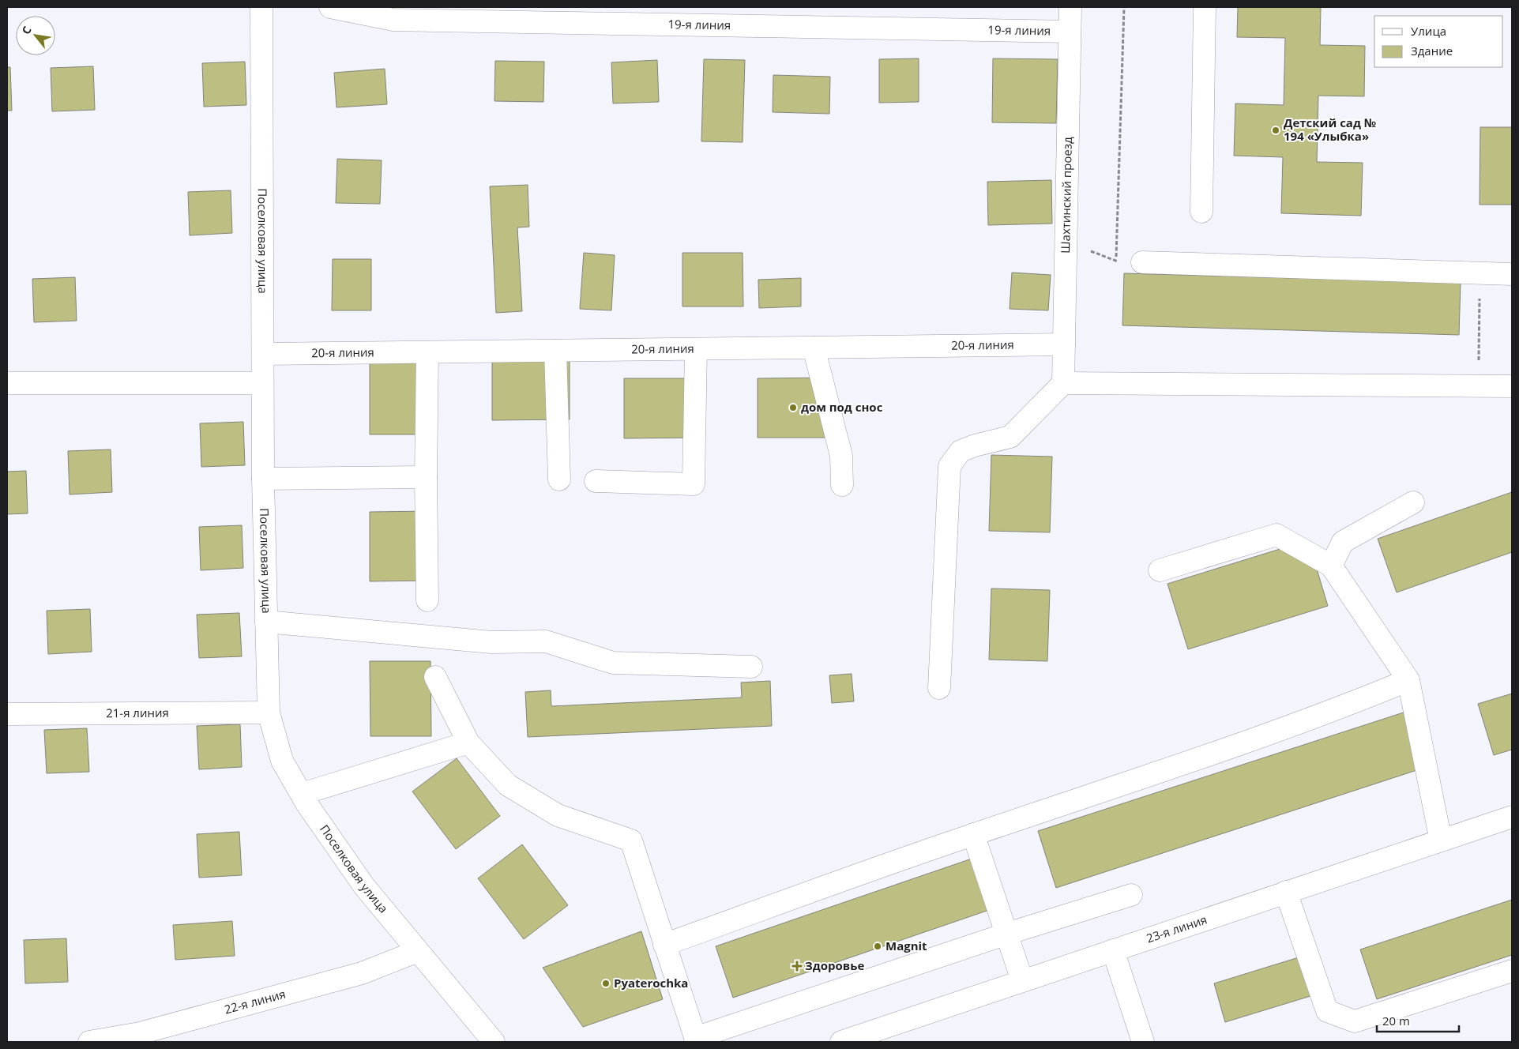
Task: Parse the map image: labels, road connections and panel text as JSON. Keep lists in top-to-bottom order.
{
  "streets": {
    "street": [
      "19-я линия",
      "Шахтинский проезд",
      "Поселковая улица",
      "20-я линия",
      "21-я линия",
      "23-я линия",
      "22-я линия"
    ]
  },
  "crossings": [
    ["19-я линия", "Шахтинский проезд"],
    ["Шахтинский проезд", "20-я линия"],
    ["Поселковая улица", "20-я линия"],
    ["Поселковая улица", "21-я линия"],
    ["Поселковая улица", "22-я линия"]
  ],
  "places": {
    "other": [
      "Детский сад № 194 «Улыбка»",
      "дом под снос",
      "Magnit",
      "Pyaterochka"
    ],
    "health": ["Здоровье"]
  },
  "legend": ["Улица", "Здание"],
  "scale_bar": "20 m",
  "north": "top left"
}
